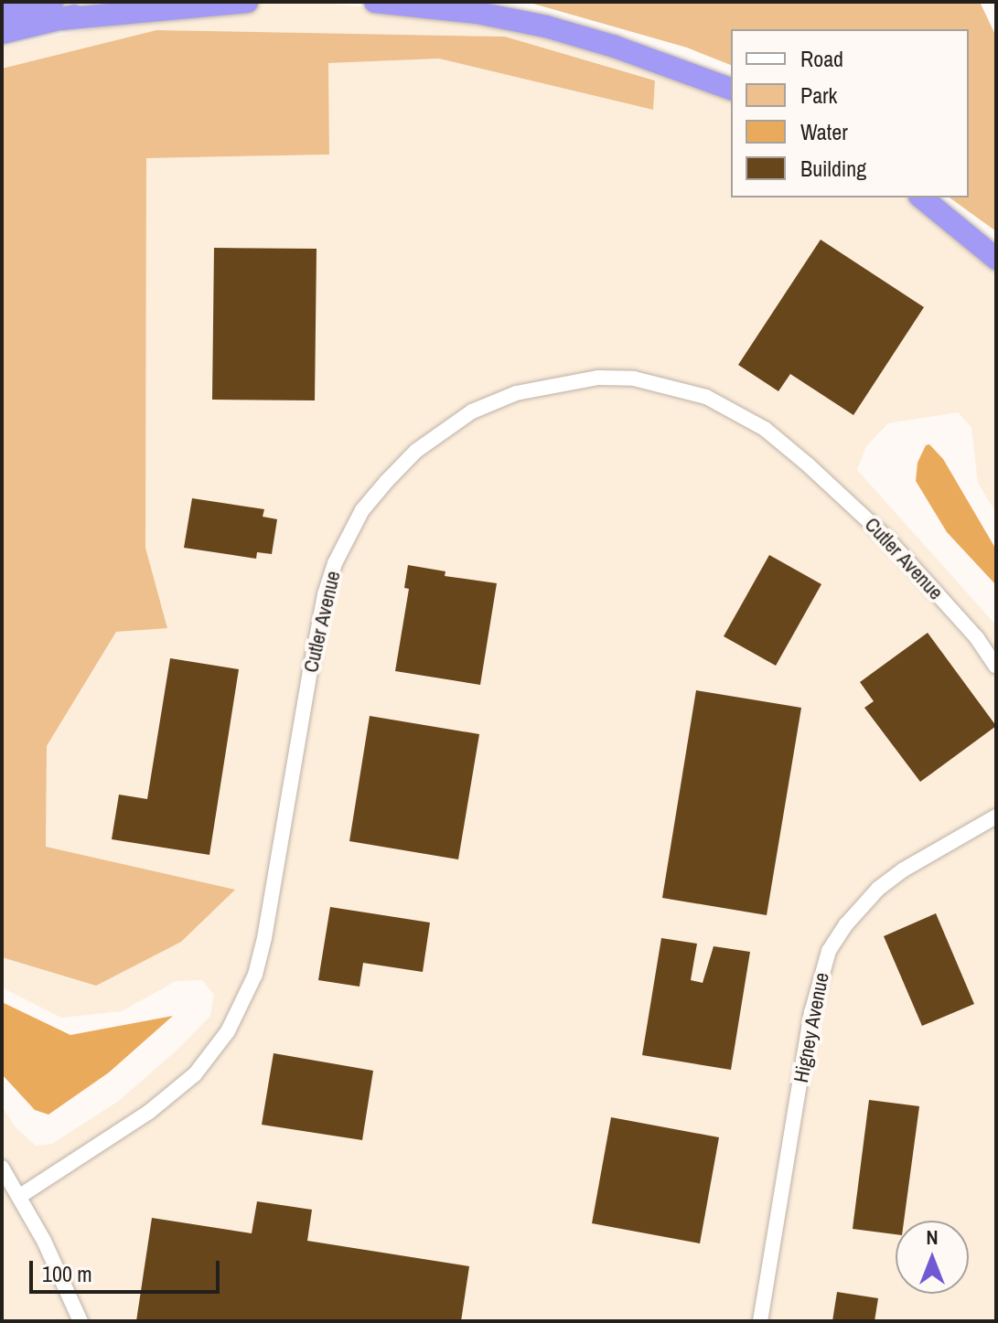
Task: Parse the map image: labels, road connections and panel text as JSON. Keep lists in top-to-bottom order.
{
  "streets": {
    "street": ["Cutler Avenue", "Higney Avenue"]
  },
  "legend": [
    "Road",
    "Park",
    "Water",
    "Building"
  ],
  "scale_bar": "100 m",
  "north": "top"
}
